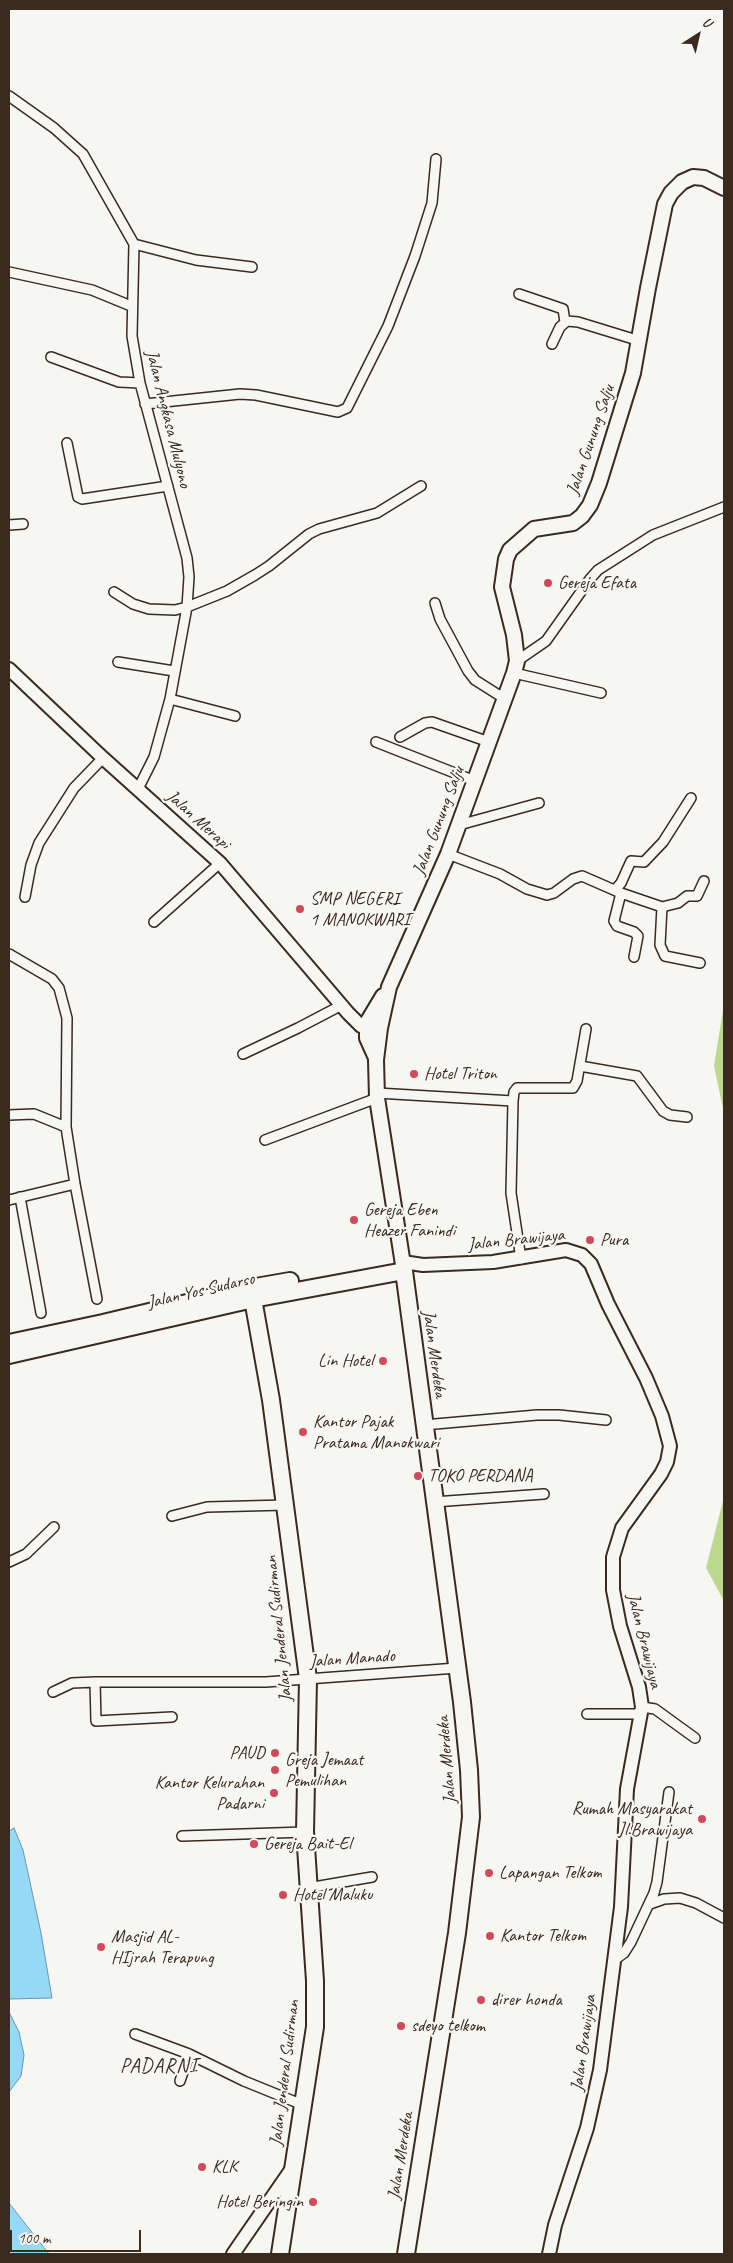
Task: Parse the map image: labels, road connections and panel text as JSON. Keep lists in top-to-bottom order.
{
  "streets": {
    "highway": ["Jalan Yos Sudarso", "Jalan Merdeka", "Jalan Jenderal Sudirman"],
    "main road": ["Jalan Gunung Salju"],
    "street": [
      "Jalan Angkasa Mulyono",
      "Jalan Merapi",
      "Jalan Brawijaya",
      "Jalan Manado"
    ]
  },
  "crossings": [
    ["Jalan Angkasa Mulyono", "Jalan Merapi"],
    ["Jalan Gunung Salju", "Jalan Merapi"],
    ["Jalan Brawijaya", "Jalan Yos Sudarso"],
    ["Jalan Brawijaya", "Jalan Merdeka"],
    ["Jalan Yos Sudarso", "Jalan Merdeka"],
    ["Jalan Yos Sudarso", "Jalan Jenderal Sudirman"],
    ["Jalan Merdeka", "Jalan Manado"],
    ["Jalan Jenderal Sudirman", "Jalan Manado"]
  ],
  "districts": ["PADARNI"],
  "places": [
    "Gereja Efata",
    "SMP NEGERI 1 MANOKWARI",
    "Hotel Triton",
    "Gereja Eben Heazer Fanindi",
    "Pura",
    "Lin Hotel",
    "Kantor Pajak Pratama Manokwari",
    "TOKO PERDANA",
    "PAUD",
    "Greja Jemaat Pemulihan",
    "Kantor Kelurahan Padarni",
    "Rumah Masyarakat Jl.Brawijaya",
    "Gereja Bait-El",
    "Lapangan Telkom",
    "Hotel Maluku",
    "Kantor Telkom",
    "Masjid AL- HIjrah Terapung",
    "direr honda",
    "sdeyo telkom",
    "KLK",
    "Hotel Beringin"
  ],
  "scale_bar": "100 m",
  "north": "top right"
}
